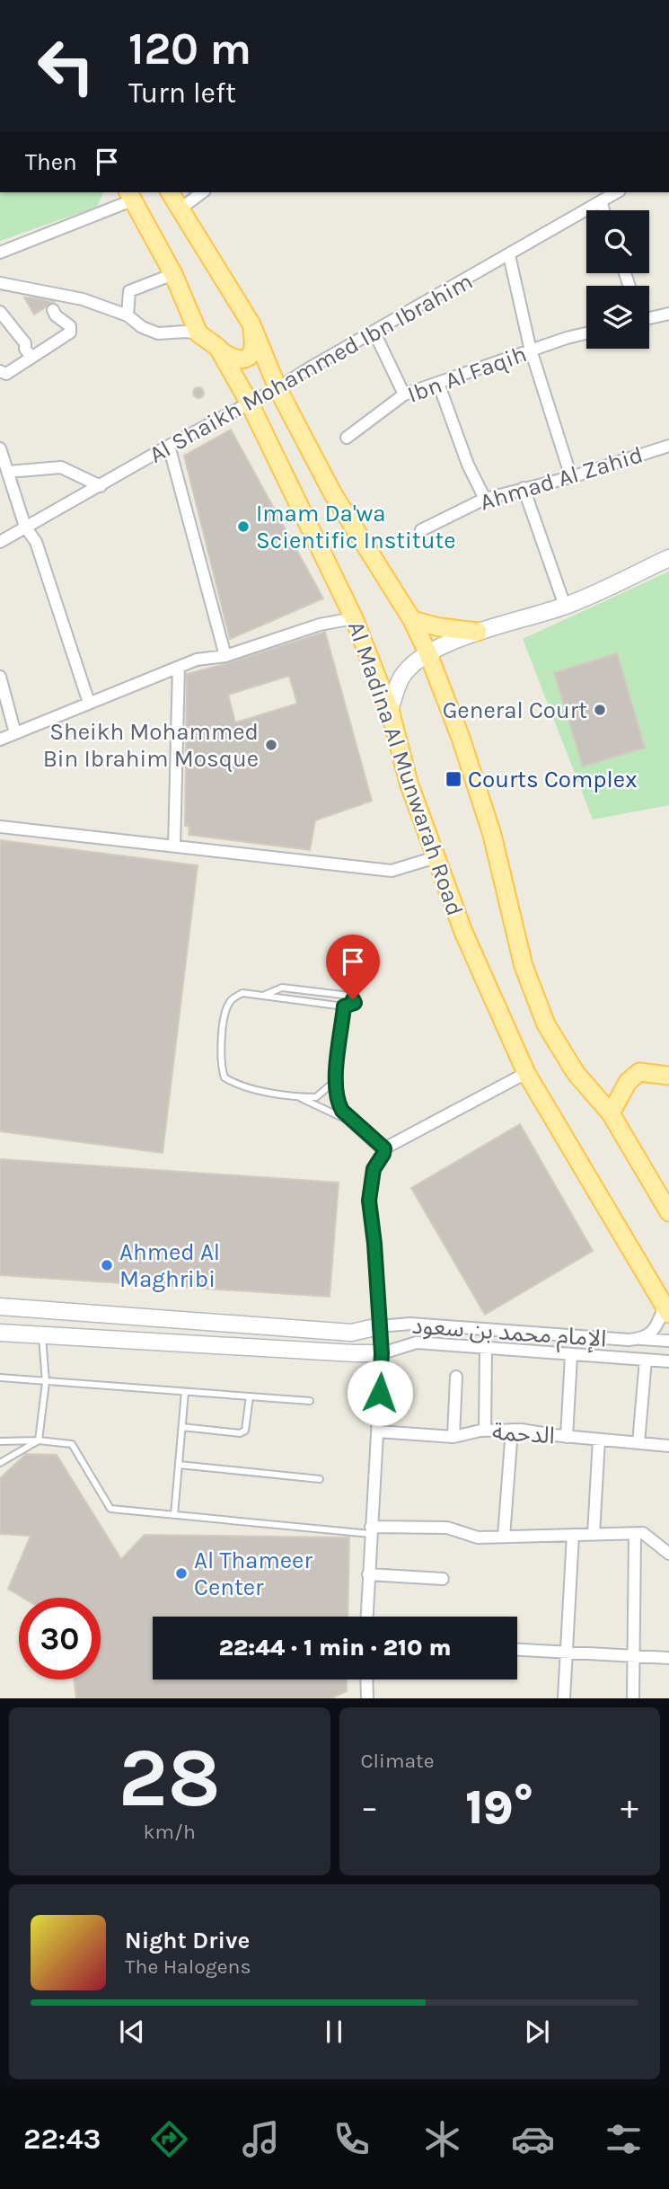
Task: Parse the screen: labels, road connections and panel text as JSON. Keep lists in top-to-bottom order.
{
  "streets": {
    "main road": ["Al Madina Al Munwarah Road"],
    "street": [
      "Al Shaikh Mohammed Ibn Ibrahim",
      "Ibn Al Faqih",
      "Ahmad Al Zahid",
      "الإمام محمد بن سعود",
      "الدحمة"
    ]
  },
  "crossings": [
    ["Al Shaikh Mohammed Ibn Ibrahim", "Al Madina Al Munwarah Road"],
    ["Al Madina Al Munwarah Road", "الإمام محمد بن سعود"]
  ],
  "places": {
    "other": [
      "Imam Da'wa Scientific Institute",
      "General Court",
      "Sheikh Mohammed Bin Ibrahim Mosque",
      "Ahmed Al Maghribi",
      "Al Thameer Center"
    ],
    "transit": ["Courts Complex"]
  },
  "page": {
    "turn": ["120 m", "Turn left"],
    "then": "Then",
    "limit": "30",
    "trip": "22:44 · 1 min · 210 m",
    "tile": [
      ["28", "km/h"],
      "Climate"
    ],
    "heat": ["−", "19°", "+"],
    "song": ["Night Drive", "The Halogens"],
    "tabs": "22:43"
  }
}
